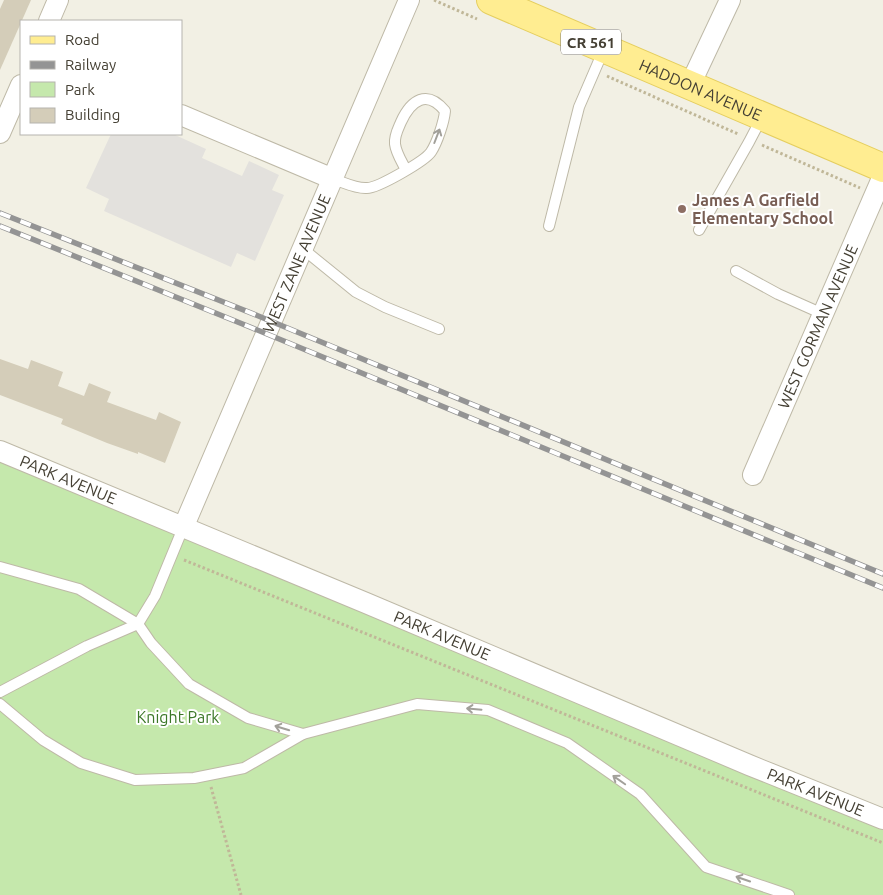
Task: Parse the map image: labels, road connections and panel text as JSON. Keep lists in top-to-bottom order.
{
  "streets": {
    "main road": ["CR 561", "HADDON AVENUE"],
    "street": ["WEST ZANE AVENUE", "WEST GORMAN AVENUE", "PARK AVENUE"]
  },
  "crossings": [
    ["WEST ZANE AVENUE", "PARK AVENUE"]
  ],
  "parks": ["Knight Park"],
  "places": ["James A Garfield Elementary School"],
  "legend": [
    "Road",
    "Railway",
    "Park",
    "Building"
  ]
}
